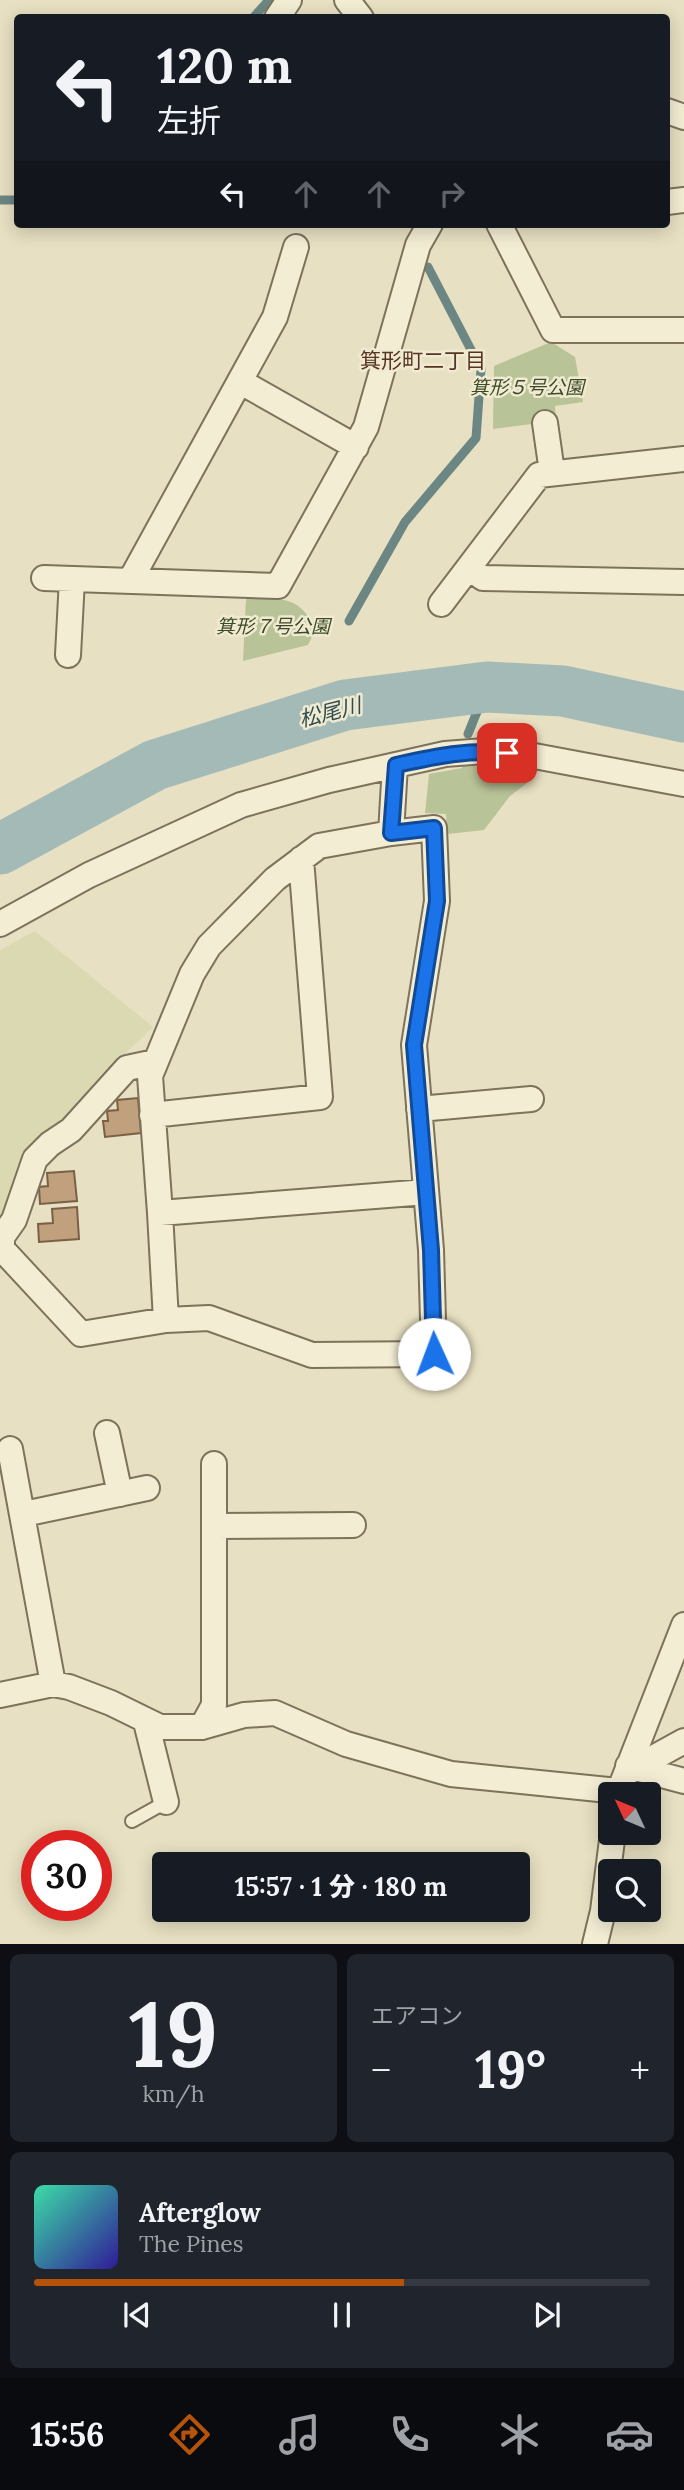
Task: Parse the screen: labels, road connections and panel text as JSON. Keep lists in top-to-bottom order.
{
  "districts": ["箕形町二丁目"],
  "water": ["松尾川"],
  "parks": ["箕形５号公園", "箕形７号公園"],
  "north": "top left",
  "page": {
    "turn": ["120 m", "左折"],
    "limit": "30",
    "trip": "15:57 · 1 分 · 180 m",
    "tile": [
      ["19", "km/h"],
      "エアコン"
    ],
    "heat": ["−", "19°", "+"],
    "song": ["Afterglow", "The Pines"],
    "tabs": "15:56"
  }
}
